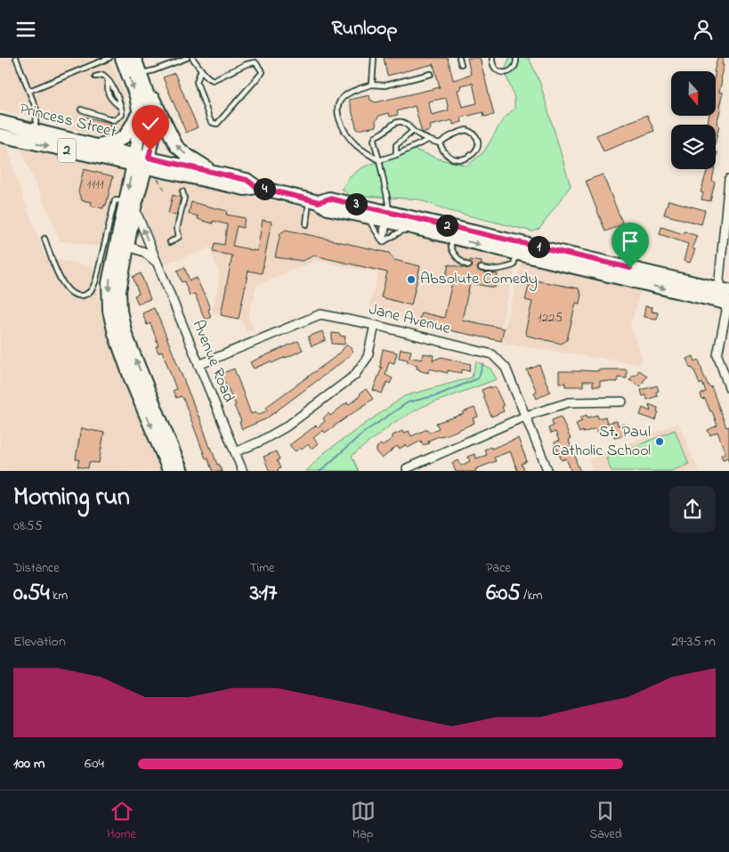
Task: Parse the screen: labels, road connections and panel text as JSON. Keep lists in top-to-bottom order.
{
  "streets": {
    "main road": ["Princess Street", "2"],
    "street": ["Jane Avenue", "Avenue Road"]
  },
  "crossings": [
    ["Jane Avenue", "Avenue Road"]
  ],
  "places": ["Absolute Comedy", "St. Paul Catholic School"],
  "house_numbers": ["1111", "1225"],
  "north": "bottom",
  "page": {
    "header": "Runloop",
    "pins": [
      "4",
      "3",
      "2",
      "1"
    ],
    "heading": ["Morning run", "08:55"],
    "stats": [
      ["Distance", "0.54 km"],
      ["Time", "3:17"],
      ["Pace", "6:05 /km"]
    ],
    "chart": ["Elevation", "29–35 m"],
    "list": [
      {
        "name": "100 m",
        "note": "6:04"
      }
    ],
    "tabs": ["Home", "Map", "Saved"]
  }
}
